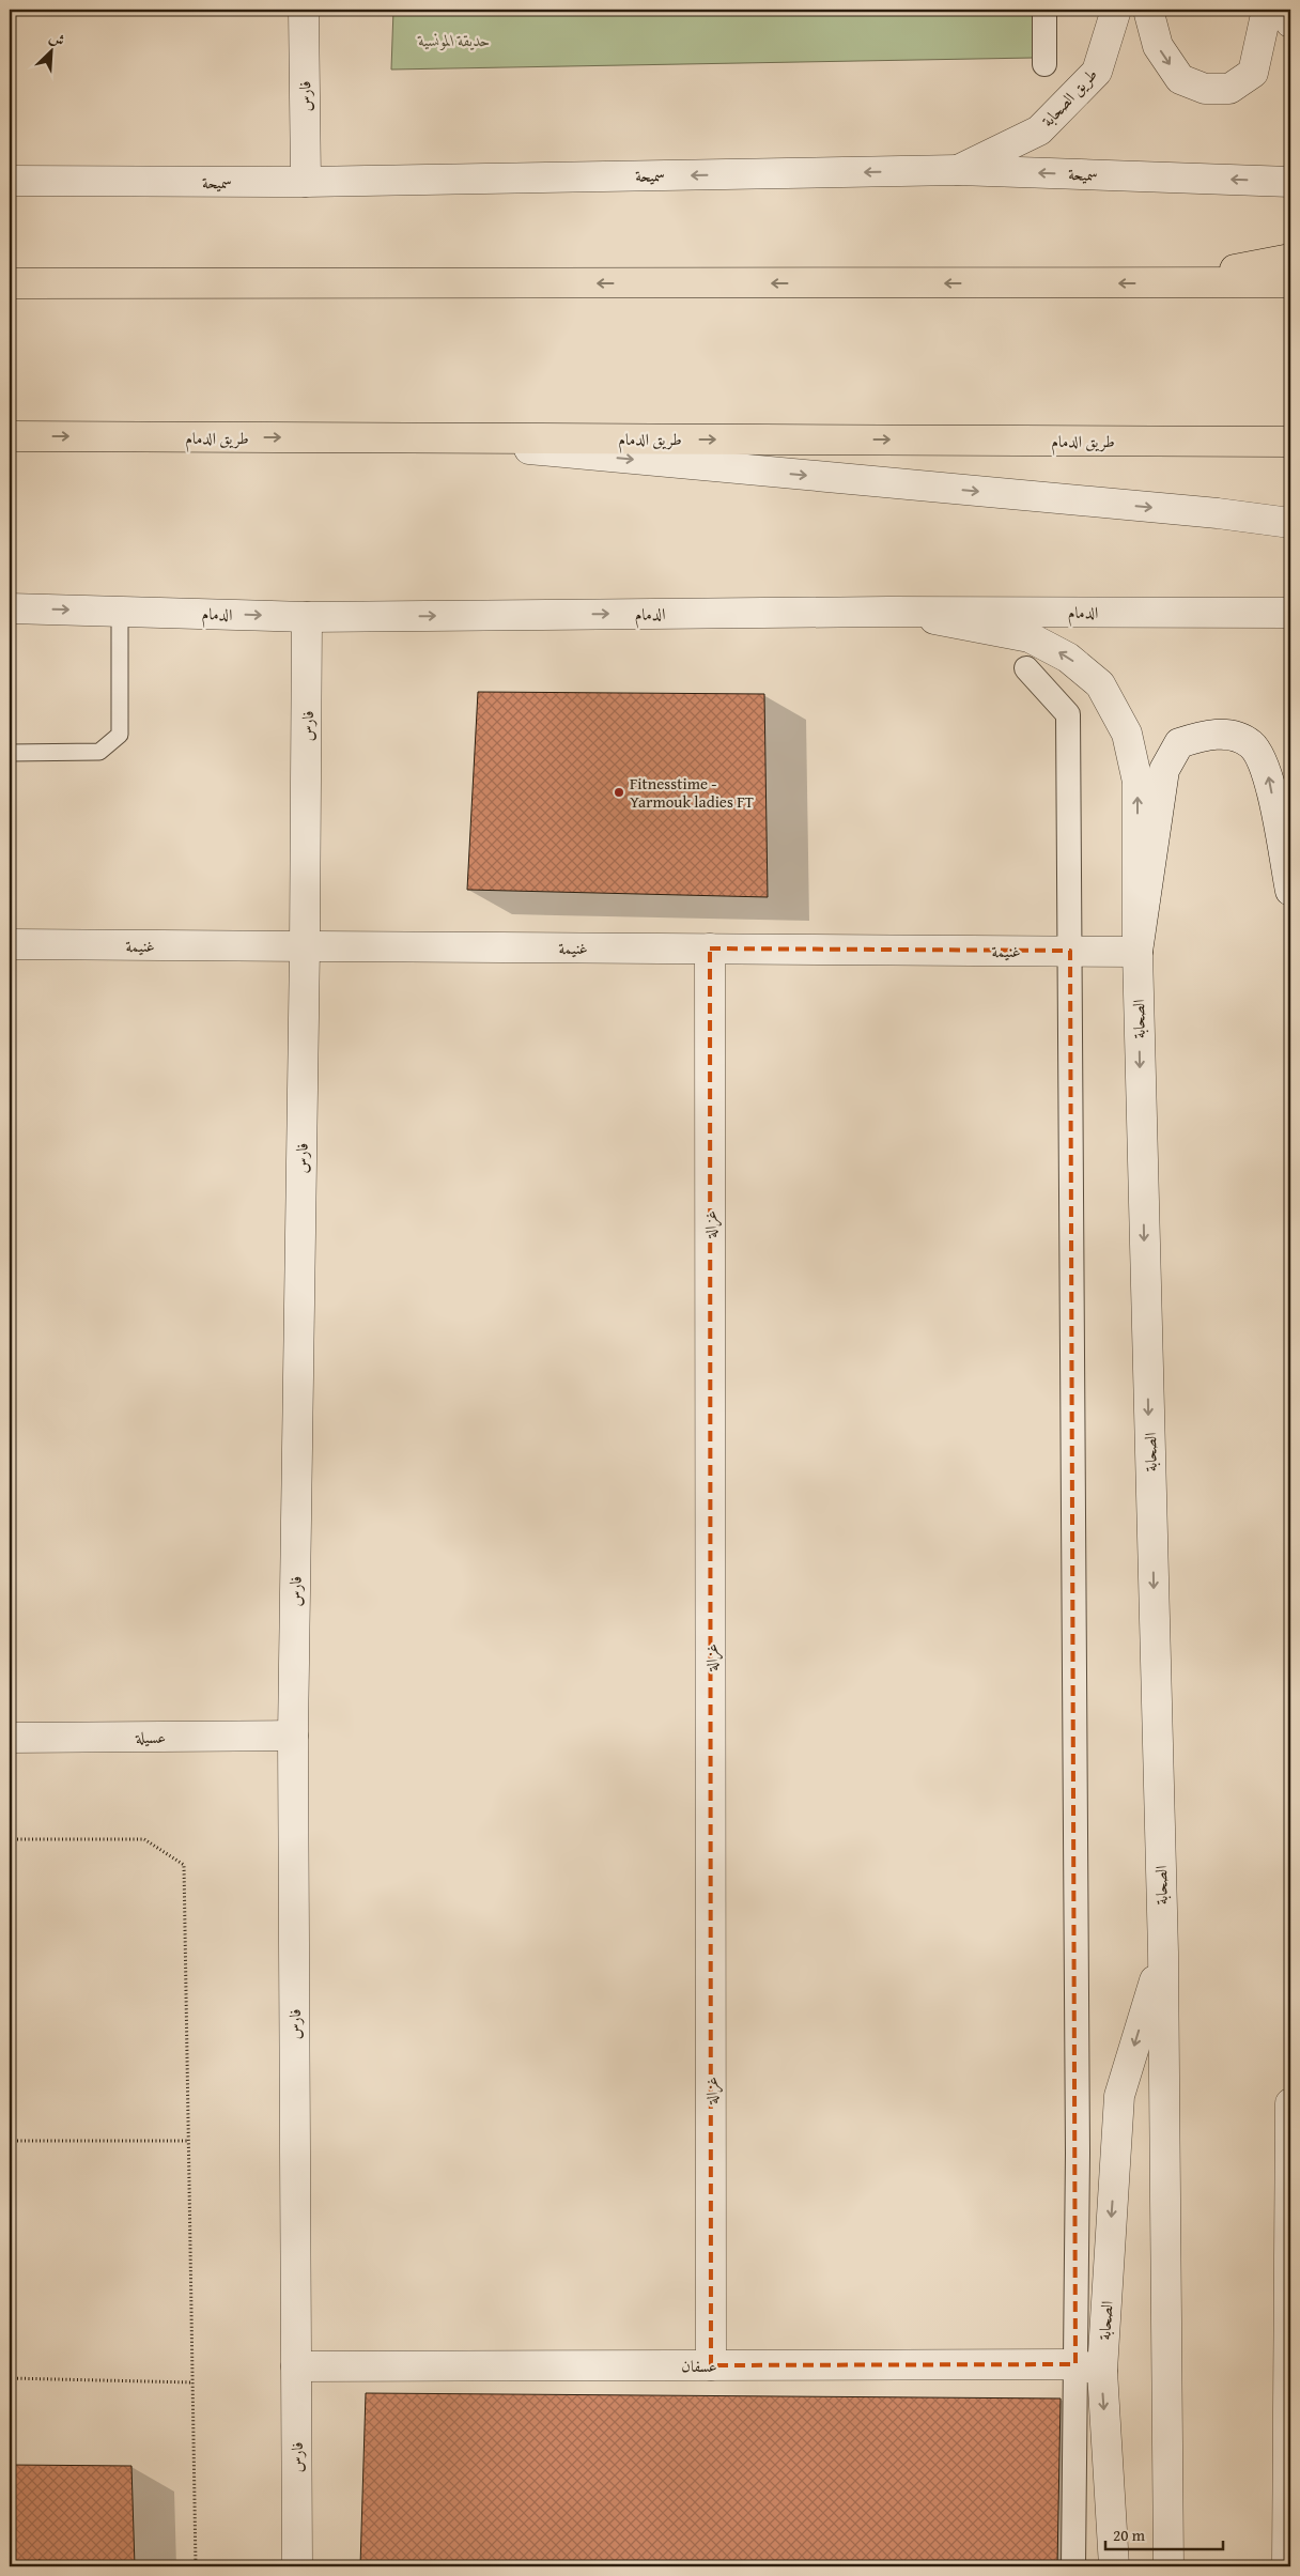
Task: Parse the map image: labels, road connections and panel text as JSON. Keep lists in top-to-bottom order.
{
  "streets": {
    "highway": ["طريق الدمام"],
    "street": [
      "فارس",
      "طريق الصحابة",
      "سميحة",
      "الدمام",
      "غنيمة",
      "الصحابة",
      "غزالة",
      "عسيلة",
      "عسفان"
    ]
  },
  "crossings": [
    ["فارس", "سميحة"],
    ["فارس", "الدمام"],
    ["فارس", "غنيمة"],
    ["فارس", "عسيلة"],
    ["فارس", "عسفان"],
    ["طريق الصحابة", "سميحة"],
    ["غنيمة", "الصحابة"],
    ["غنيمة", "غزالة"],
    ["الصحابة", "عسفان"],
    ["غزالة", "عسفان"]
  ],
  "one_way": ["سميحة"],
  "parks": ["حديقة المونسية"],
  "places": ["Fitnesstime - Yarmouk ladies FT"],
  "scale_bar": "20 m",
  "north": "top right"
}
